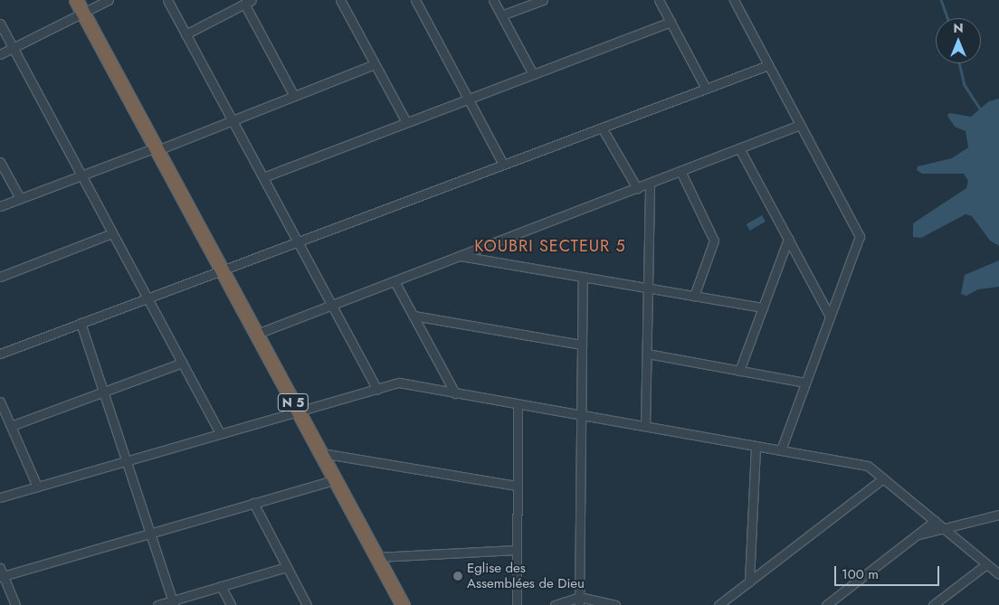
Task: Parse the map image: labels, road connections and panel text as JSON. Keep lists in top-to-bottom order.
{
  "streets": {
    "highway": ["N 5"]
  },
  "districts": ["KOUBRI SECTEUR 5"],
  "places": ["Eglise des Assemblées de Dieu"],
  "scale_bar": "100 m",
  "north": "top"
}
